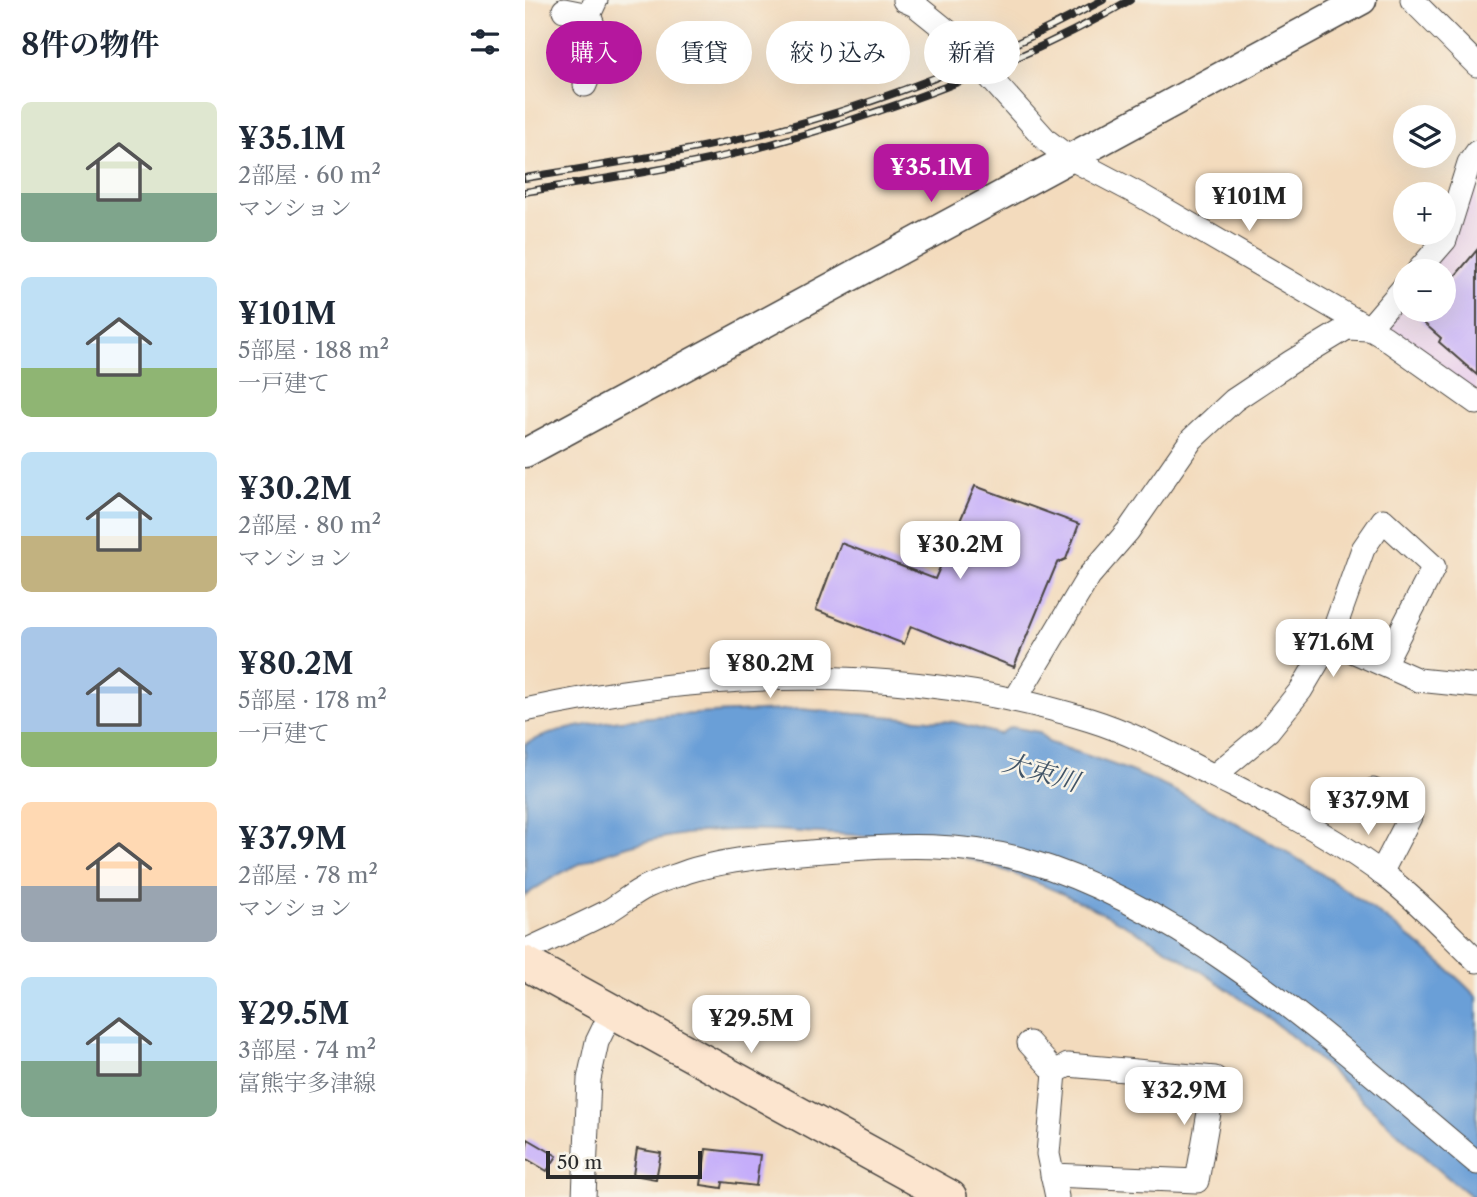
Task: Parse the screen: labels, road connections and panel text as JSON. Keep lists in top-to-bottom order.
{
  "water": ["大束川"],
  "scale_bar": "50 m",
  "page": {
    "heading": "8件の物件",
    "chip": [
      "購入",
      "賃貸",
      "絞り込み",
      "新着"
    ],
    "list": [
      {
        "name": "¥35.1M",
        "note": "2部屋 · 60 m² · マンション"
      },
      {
        "name": "¥101M",
        "note": "5部屋 · 188 m² · 一戸建て"
      },
      {
        "name": "¥30.2M",
        "note": "2部屋 · 80 m² · マンション"
      },
      {
        "name": "¥80.2M",
        "note": "5部屋 · 178 m² · 一戸建て"
      },
      {
        "name": "¥37.9M",
        "note": "2部屋 · 78 m² · マンション"
      },
      {
        "name": "¥29.5M",
        "note": "3部屋 · 74 m² · 富熊宇多津線"
      }
    ],
    "map_buttons": ["+", "−"],
    "price": [
      "¥35.1M",
      "¥101M",
      "¥30.2M",
      "¥71.6M",
      "¥80.2M",
      "¥37.9M",
      "¥29.5M",
      "¥32.9M"
    ],
    "scale": "50 m"
  }
}
